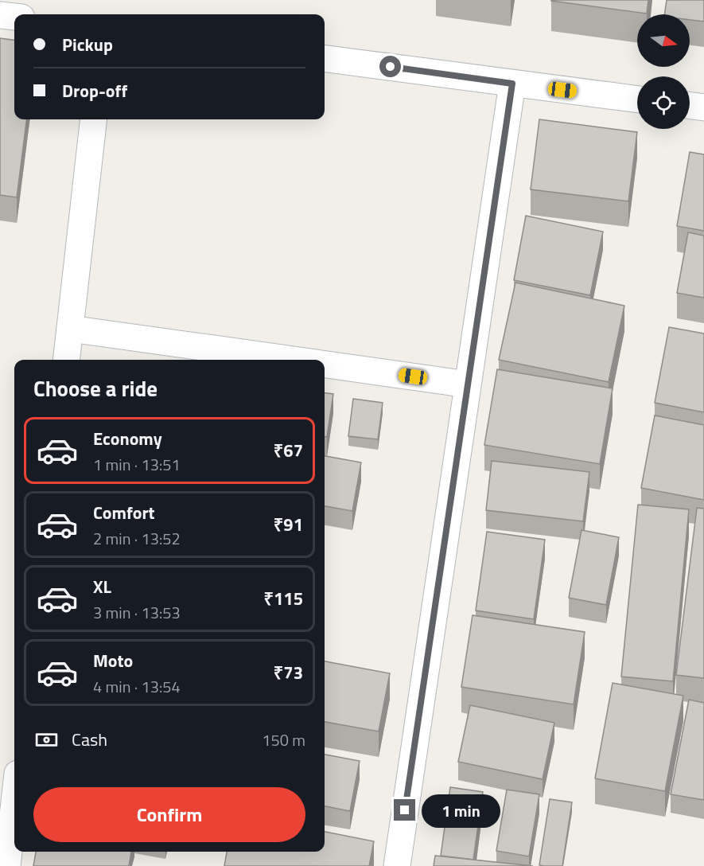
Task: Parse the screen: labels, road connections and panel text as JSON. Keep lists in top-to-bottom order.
{
  "north": "right",
  "page": {
    "banner": ["Pickup", "Drop-off"],
    "heading": "Choose a ride",
    "list": [
      {
        "name": "Economy",
        "note": "1 min · 13:51",
        "value": "₹67"
      },
      {
        "name": "Comfort",
        "note": "2 min · 13:52",
        "value": "₹91"
      },
      {
        "name": "XL",
        "note": "3 min · 13:53",
        "value": "₹115"
      },
      {
        "name": "Moto",
        "note": "4 min · 13:54",
        "value": "₹73"
      }
    ],
    "pay": ["Cash", "150 m"],
    "buttons": "Confirm",
    "bubble": "1 min"
  }
}
